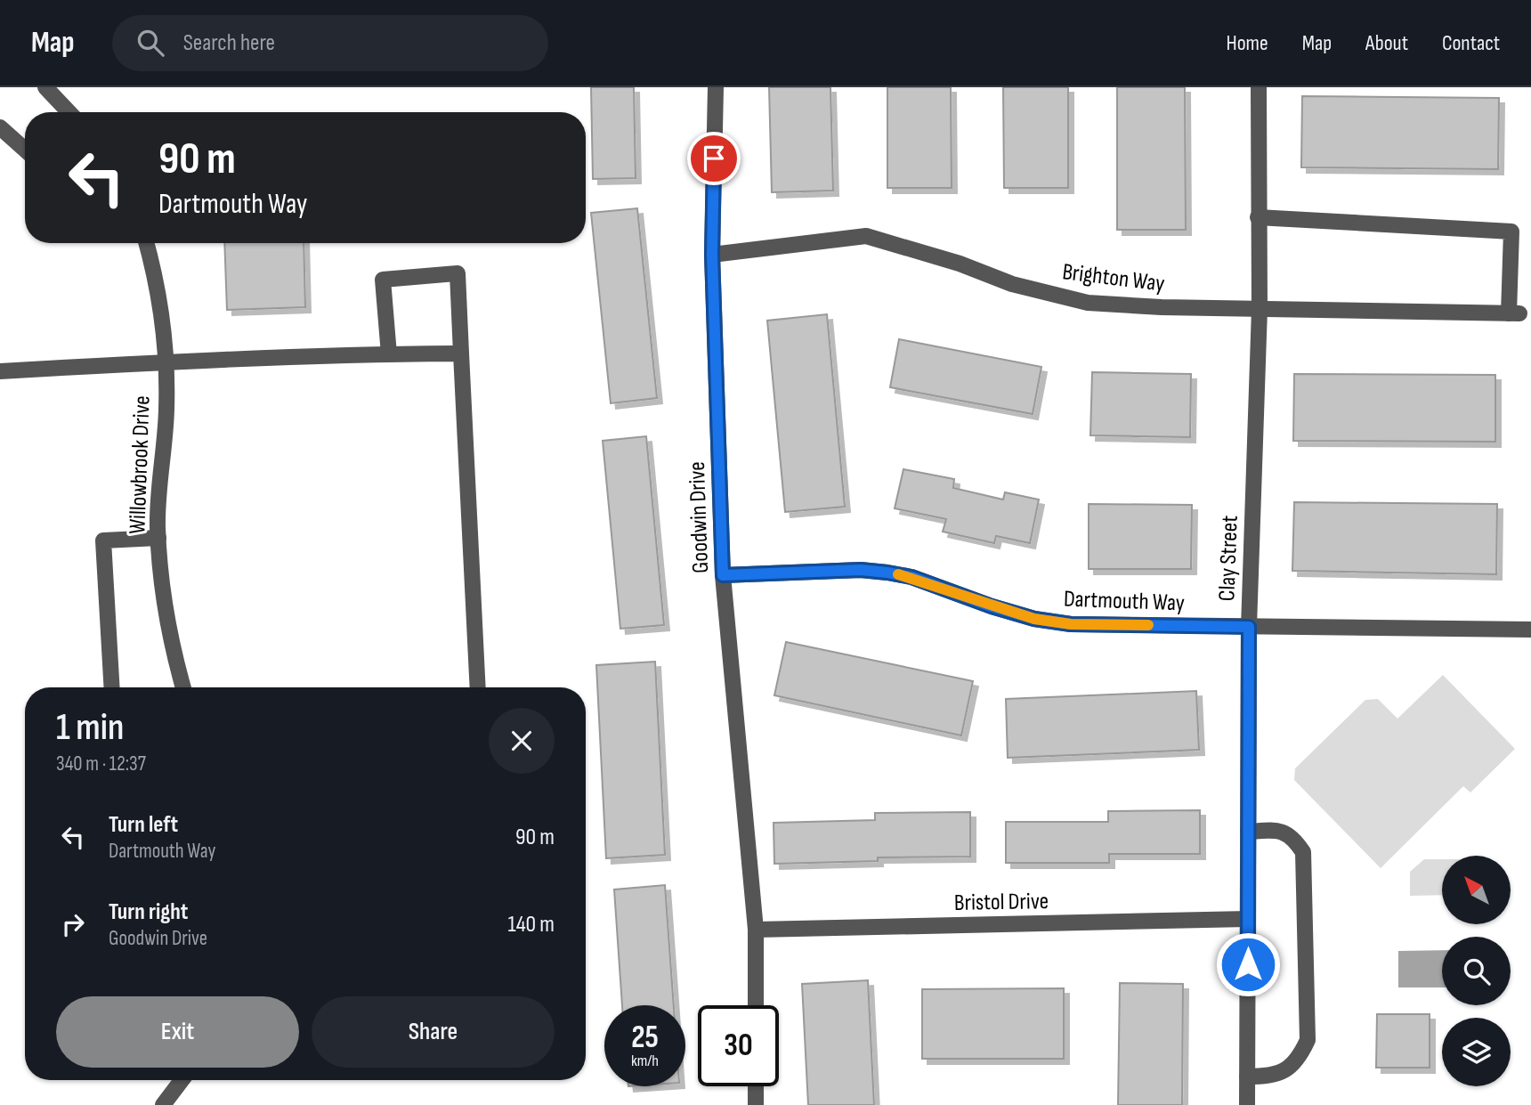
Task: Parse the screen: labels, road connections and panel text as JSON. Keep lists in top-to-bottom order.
{
  "streets": {
    "street": [
      "Brighton Way",
      "Willowbrook Drive",
      "Goodwin Drive",
      "Clay Street",
      "Dartmouth Way",
      "Bristol Drive"
    ]
  },
  "crossings": [
    ["Brighton Way", "Goodwin Drive"],
    ["Brighton Way", "Clay Street"],
    ["Goodwin Drive", "Dartmouth Way"],
    ["Goodwin Drive", "Bristol Drive"],
    ["Clay Street", "Dartmouth Way"],
    ["Clay Street", "Bristol Drive"]
  ],
  "north": "top left",
  "page": {
    "header": "Map",
    "search": "Search here",
    "nav": [
      "Home",
      "Map",
      "About",
      "Contact"
    ],
    "turn": ["90 m", "Dartmouth Way"],
    "heading": ["1 min", "340 m · 12:37"],
    "list": [
      {
        "name": "Turn left",
        "note": "Dartmouth Way",
        "value": "90 m"
      },
      {
        "name": "Turn right",
        "note": "Goodwin Drive",
        "value": "140 m"
      }
    ],
    "buttons": ["Exit", "Share"],
    "speed": "25 km/h",
    "limit": "30"
  }
}
